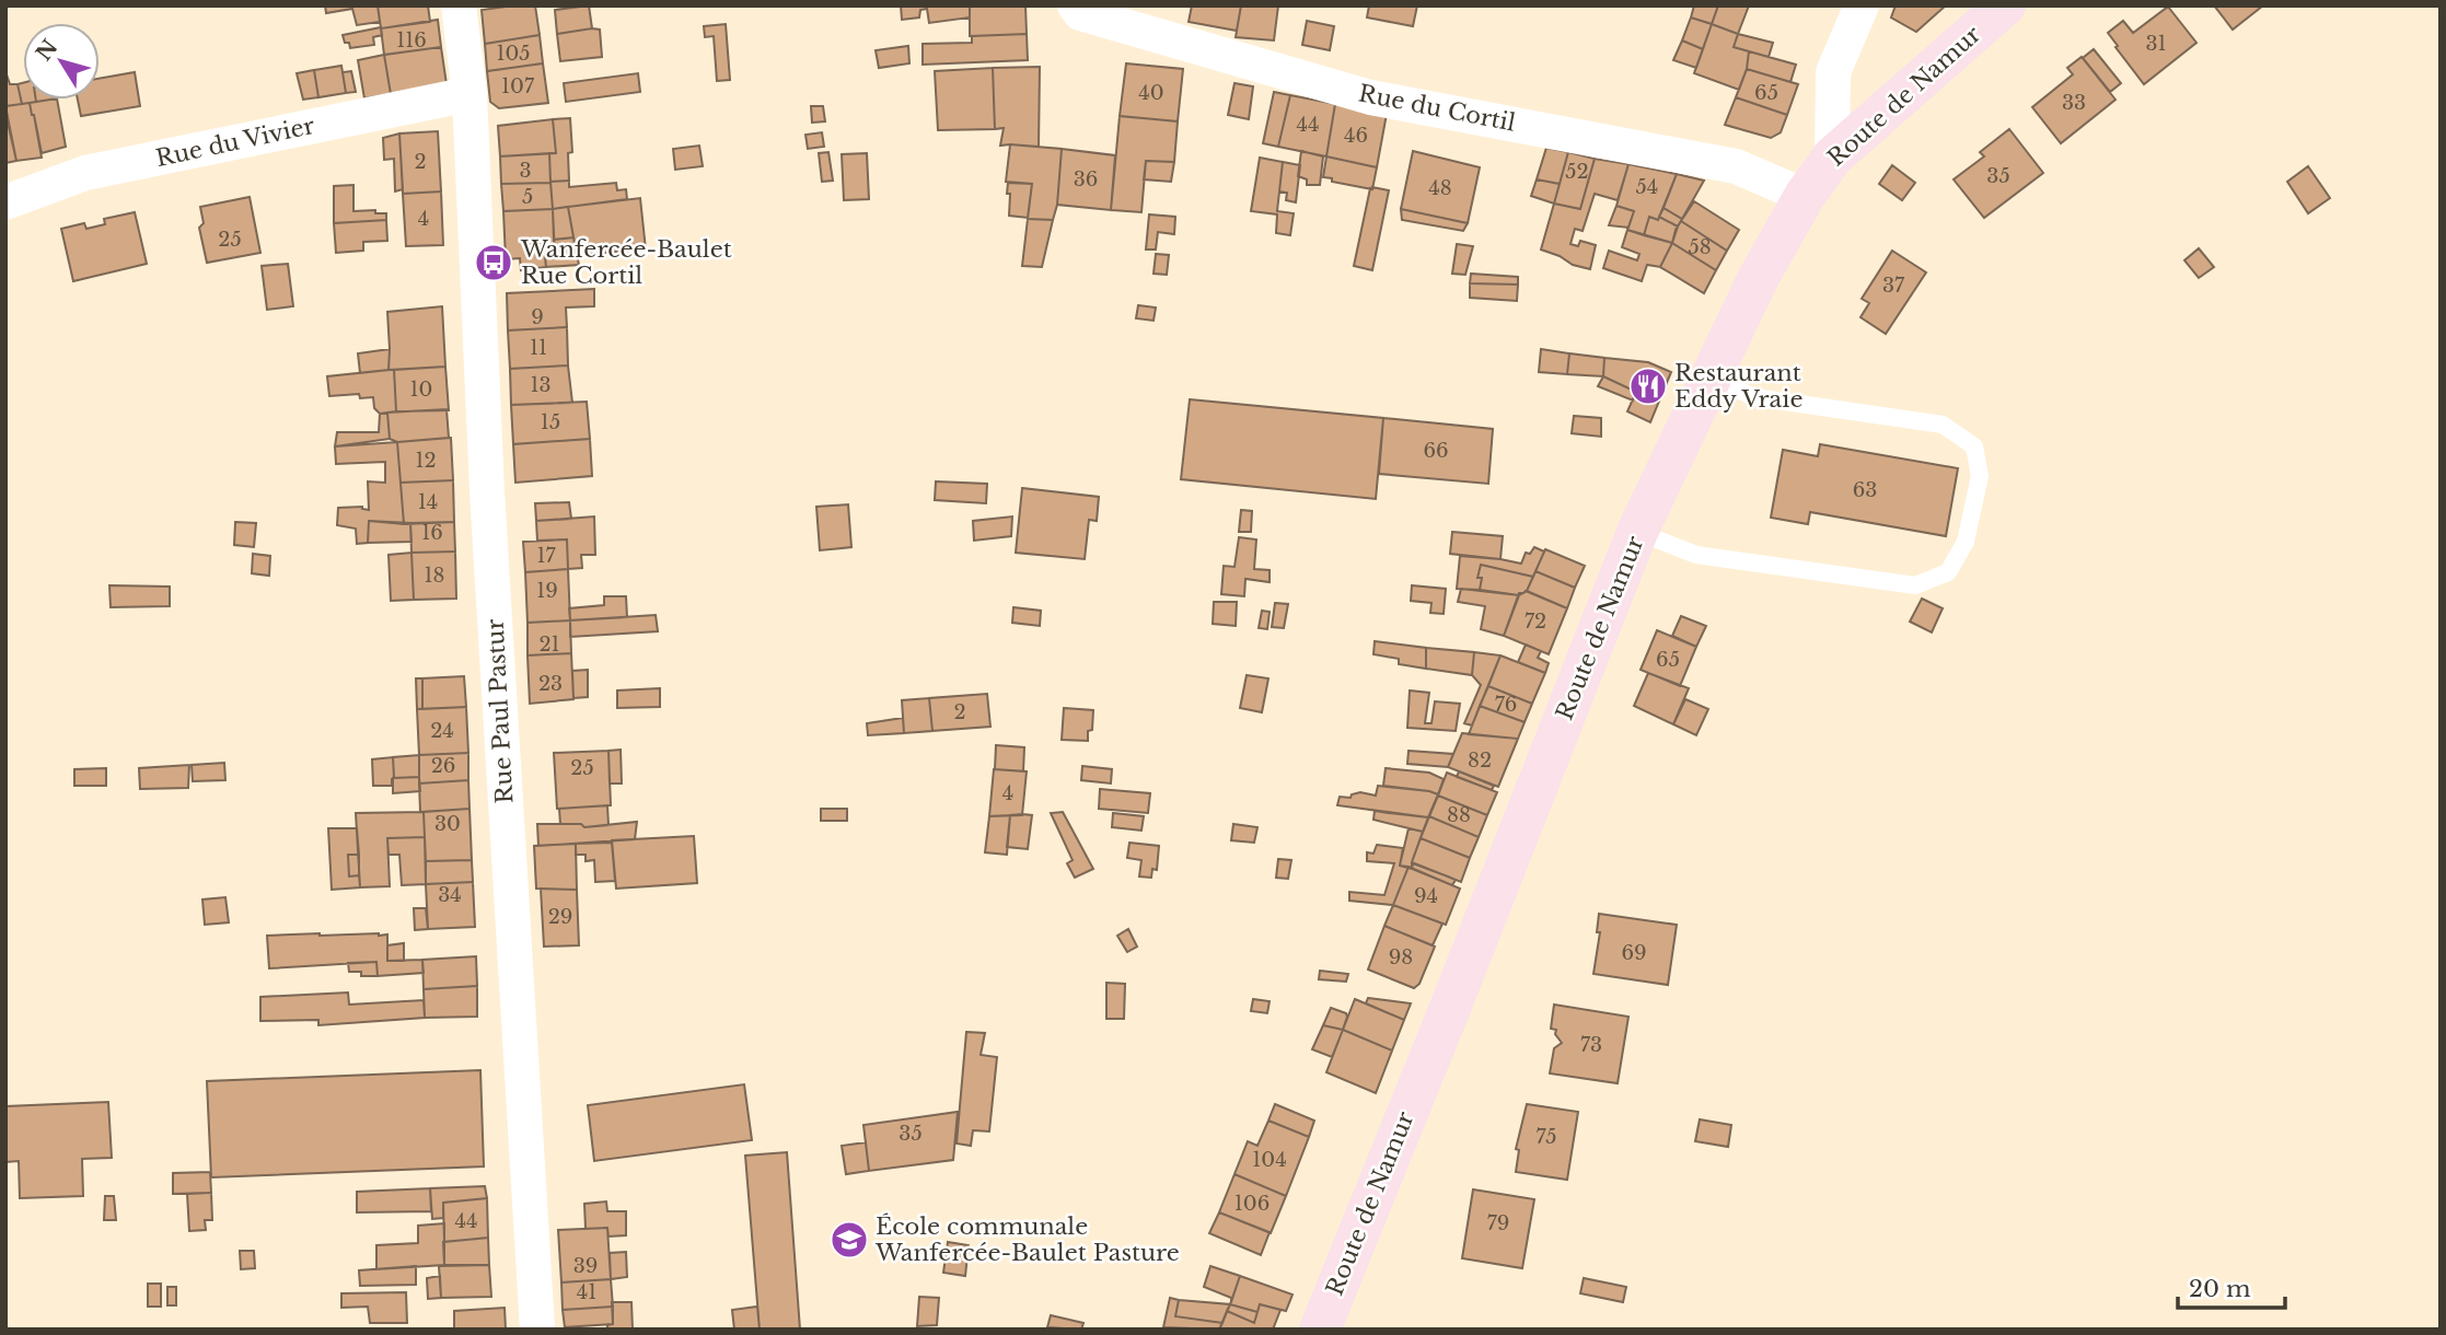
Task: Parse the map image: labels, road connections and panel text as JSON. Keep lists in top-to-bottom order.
{
  "streets": {
    "main road": ["Route de Namur"],
    "street": ["Rue du Cortil", "Rue du Vivier", "Rue Paul Pastur"]
  },
  "crossings": [
    ["Route de Namur", "Rue du Cortil"],
    ["Rue du Vivier", "Rue Paul Pastur"]
  ],
  "places": {
    "bus stop": ["Wanfercée-Baulet Rue Cortil"],
    "restaurant": ["Restaurant Eddy Vraie"],
    "school or university": ["École communale Wanfercée-Baulet Pasture"]
  },
  "house_numbers": [
    "116",
    "31",
    "105",
    "107",
    "40",
    "65",
    "33",
    "44",
    "46",
    "2",
    "3",
    "52",
    "35",
    "36",
    "54",
    "48",
    "5",
    "4",
    "25",
    "58",
    "37",
    "9",
    "11",
    "13",
    "10",
    "15",
    "66",
    "12",
    "63",
    "14",
    "16",
    "17",
    "18",
    "19",
    "72",
    "21",
    "65",
    "23",
    "76",
    "2",
    "24",
    "82",
    "26",
    "25",
    "4",
    "88",
    "30",
    "34",
    "94",
    "29",
    "69",
    "98",
    "73",
    "35",
    "75",
    "104",
    "106",
    "44",
    "79",
    "39",
    "41"
  ],
  "scale_bar": "20 m",
  "north": "top left"
}
